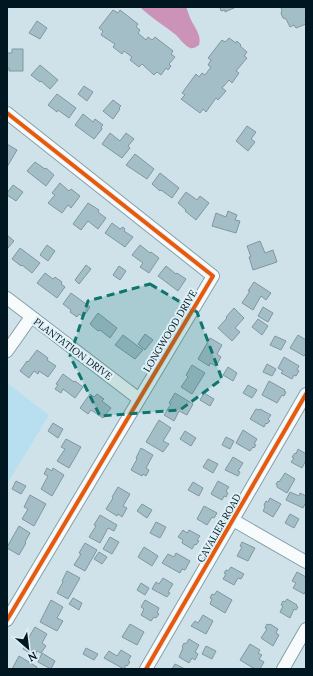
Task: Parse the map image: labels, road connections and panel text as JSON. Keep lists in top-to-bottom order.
{
  "streets": {
    "street": ["LONGWOOD DRIVE", "PLANTATION DRIVE", "CAVALIER ROAD"]
  },
  "crossings": [
    ["LONGWOOD DRIVE", "PLANTATION DRIVE"]
  ],
  "north": "bottom right"
}
